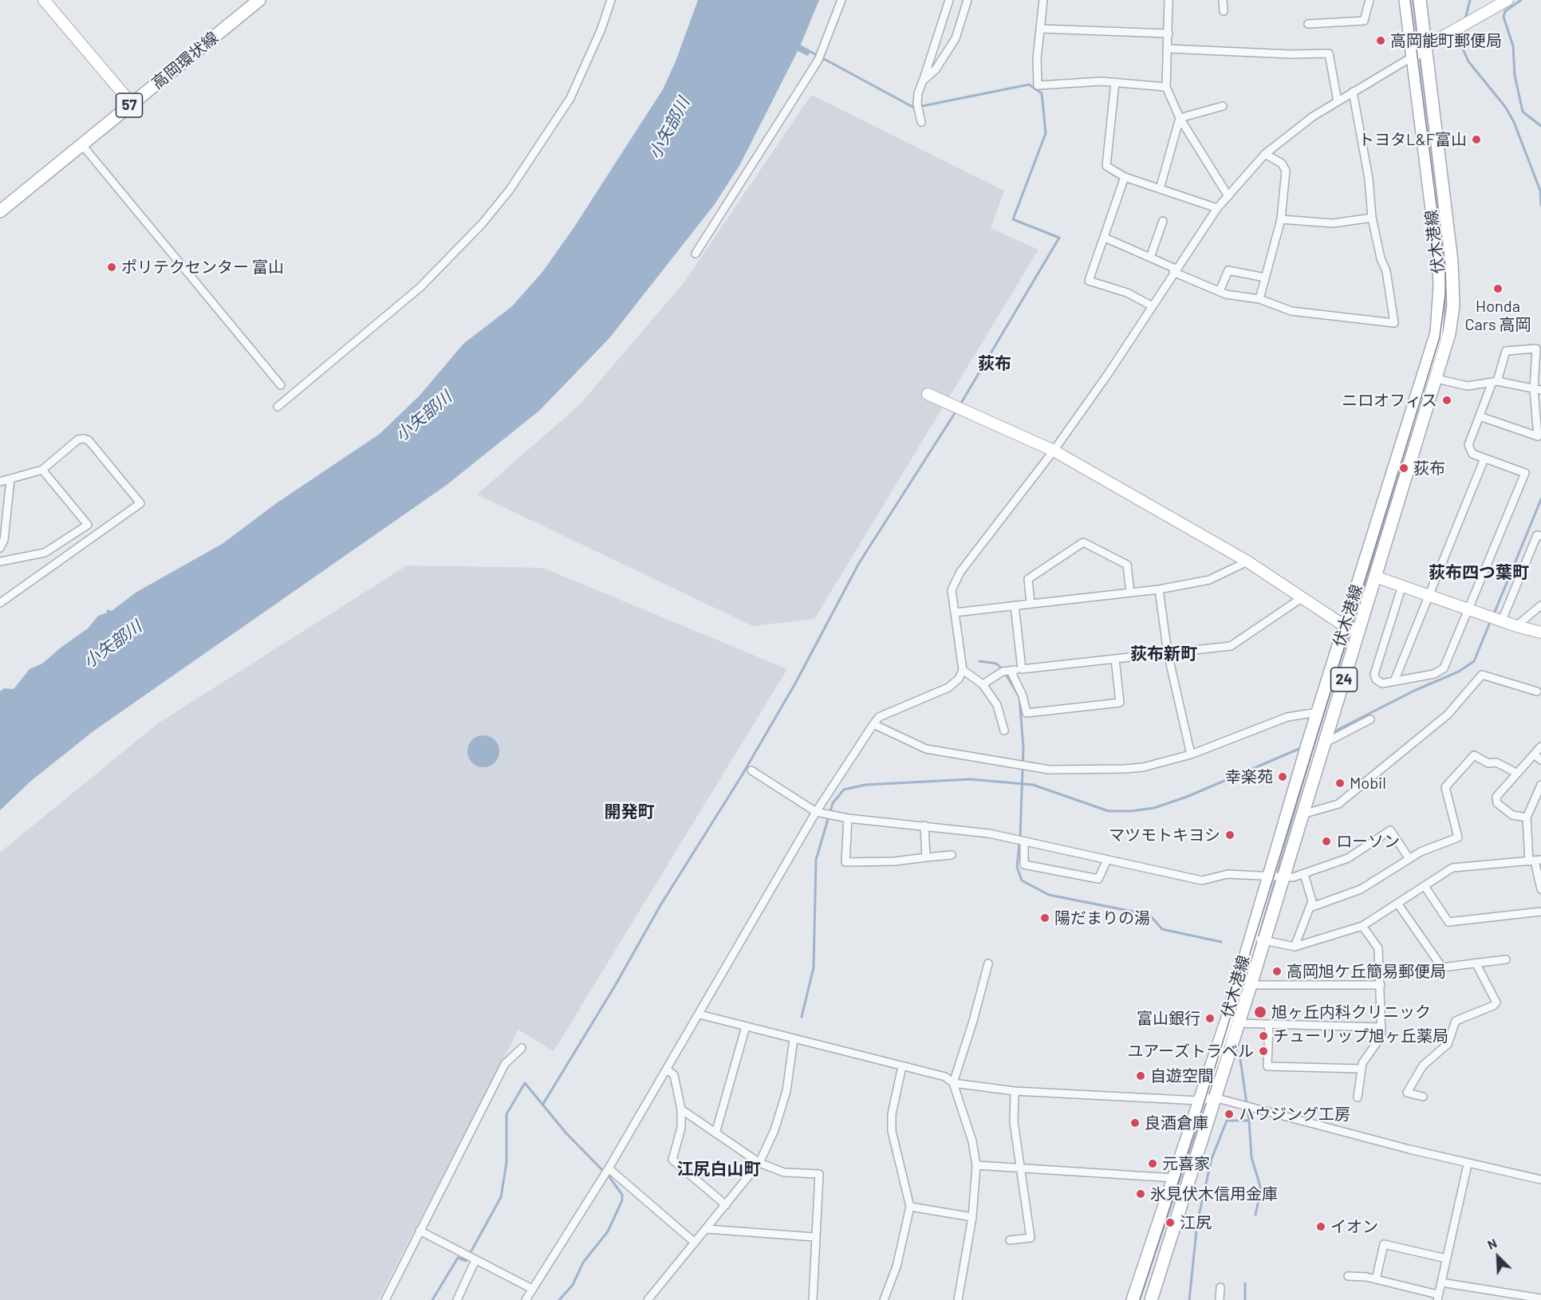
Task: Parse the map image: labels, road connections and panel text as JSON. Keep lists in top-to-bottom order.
{
  "streets": {
    "main road": [
      "高岡環状線",
      "57",
      "伏木港線",
      "24"
    ]
  },
  "districts": [
    "荻布",
    "荻布四つ葉町",
    "荻布新町",
    "開発町",
    "江尻白山町"
  ],
  "water": ["小矢部川"],
  "places": [
    "高岡能町郵便局",
    "トヨタL&F富山",
    "ポリテクセンター 富山",
    "Honda Cars 高岡",
    "ニロオフィス",
    "荻布",
    "幸楽苑",
    "Mobil",
    "マツモトキヨシ",
    "ローソン",
    "陽だまりの湯",
    "高岡旭ケ丘簡易郵便局",
    "旭ヶ丘内科クリニック",
    "富山銀行",
    "チューリップ旭ヶ丘薬局",
    "ユアーズトラベル",
    "自遊空間",
    "ハウジング工房",
    "良酒倉庫",
    "元喜家",
    "氷見伏木信用金庫",
    "江尻",
    "イオン"
  ],
  "north": "top left"
}
